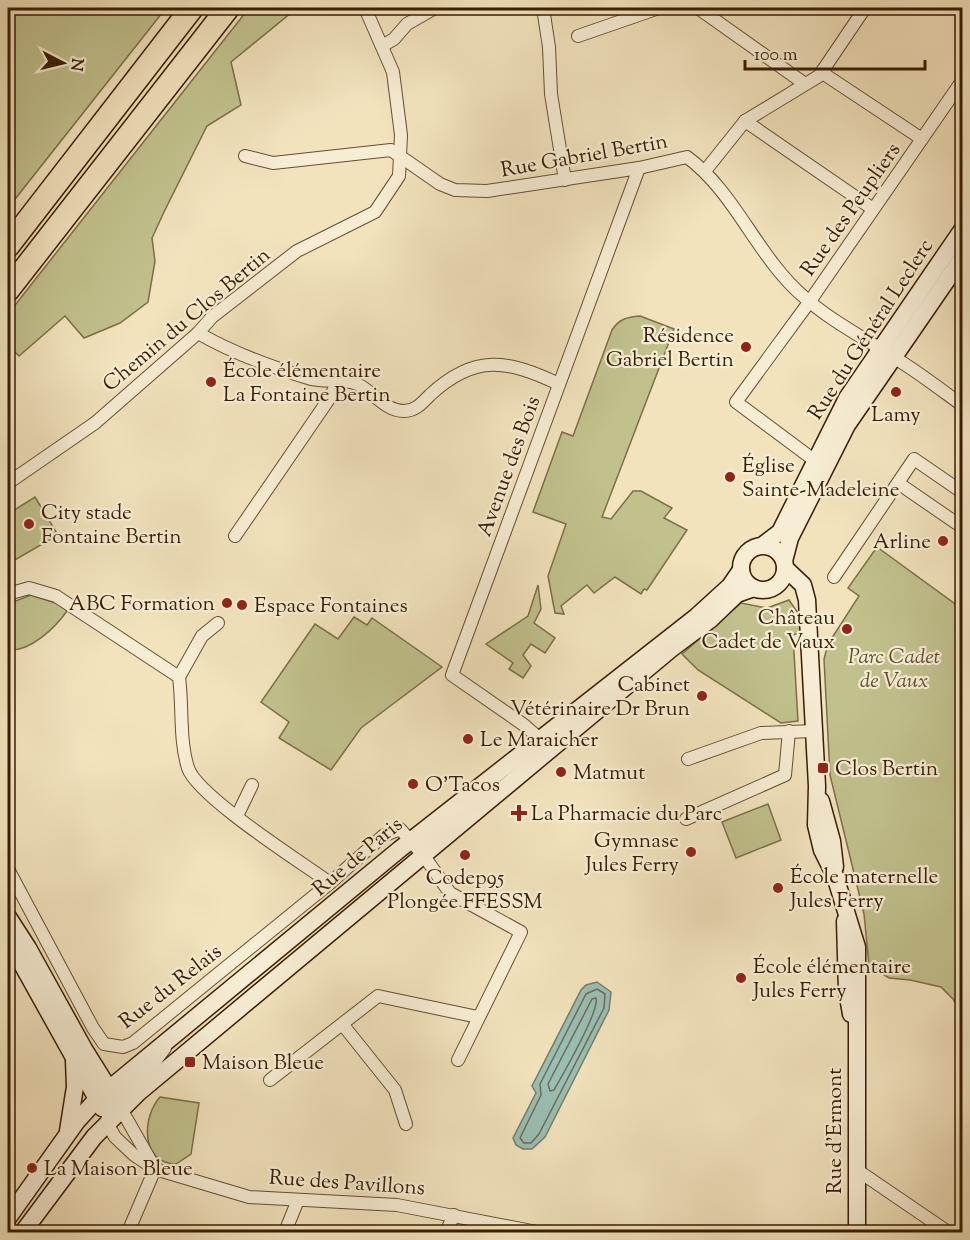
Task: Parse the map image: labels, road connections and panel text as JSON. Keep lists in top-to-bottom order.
{
  "streets": {
    "main road": ["Rue du Général Leclerc", "Rue de Paris", "Rue d'Ermont"],
    "street": [
      "Rue Gabriel Bertin",
      "Rue des Peupliers",
      "Chemin du Clos Bertin",
      "Avenue des Bois",
      "Rue du Relais",
      "Rue des Pavillons"
    ]
  },
  "crossings": [
    ["Rue Gabriel Bertin", "Rue des Peupliers"],
    ["Rue Gabriel Bertin", "Chemin du Clos Bertin"],
    ["Rue Gabriel Bertin", "Rue du Général Leclerc"],
    ["Rue Gabriel Bertin", "Avenue des Bois"],
    ["Rue des Peupliers", "Rue du Général Leclerc"],
    ["Rue du Général Leclerc", "Rue de Paris"],
    ["Rue du Général Leclerc", "Rue d'Ermont"],
    ["Avenue des Bois", "Rue de Paris"],
    ["Rue de Paris", "Rue du Relais"],
    ["Rue de Paris", "Rue d'Ermont"],
    ["Rue de Paris", "Rue des Pavillons"]
  ],
  "parks": ["Parc Cadet de Vaux"],
  "places": {
    "other": [
      "Résidence Gabriel Bertin",
      "École élémentaire La Fontaine Bertin",
      "Lamy",
      "Église Sainte-Madeleine",
      "City stade Fontaine Bertin",
      "Arline",
      "ABC Formation",
      "Espace Fontaines",
      "Château Cadet de Vaux",
      "Cabinet Vétérinaire Dr Brun",
      "Le Maraicher",
      "Matmut",
      "O'Tacos",
      "Gymnase Jules Ferry",
      "Codep95 Plongée FFESSM",
      "École maternelle Jules Ferry",
      "École élémentaire Jules Ferry",
      "La Maison Bleue"
    ],
    "transit": ["Clos Bertin", "Maison Bleue"],
    "health": ["La Pharmacie du Parc"]
  },
  "scale_bar": "100 m",
  "north": "right"
}
